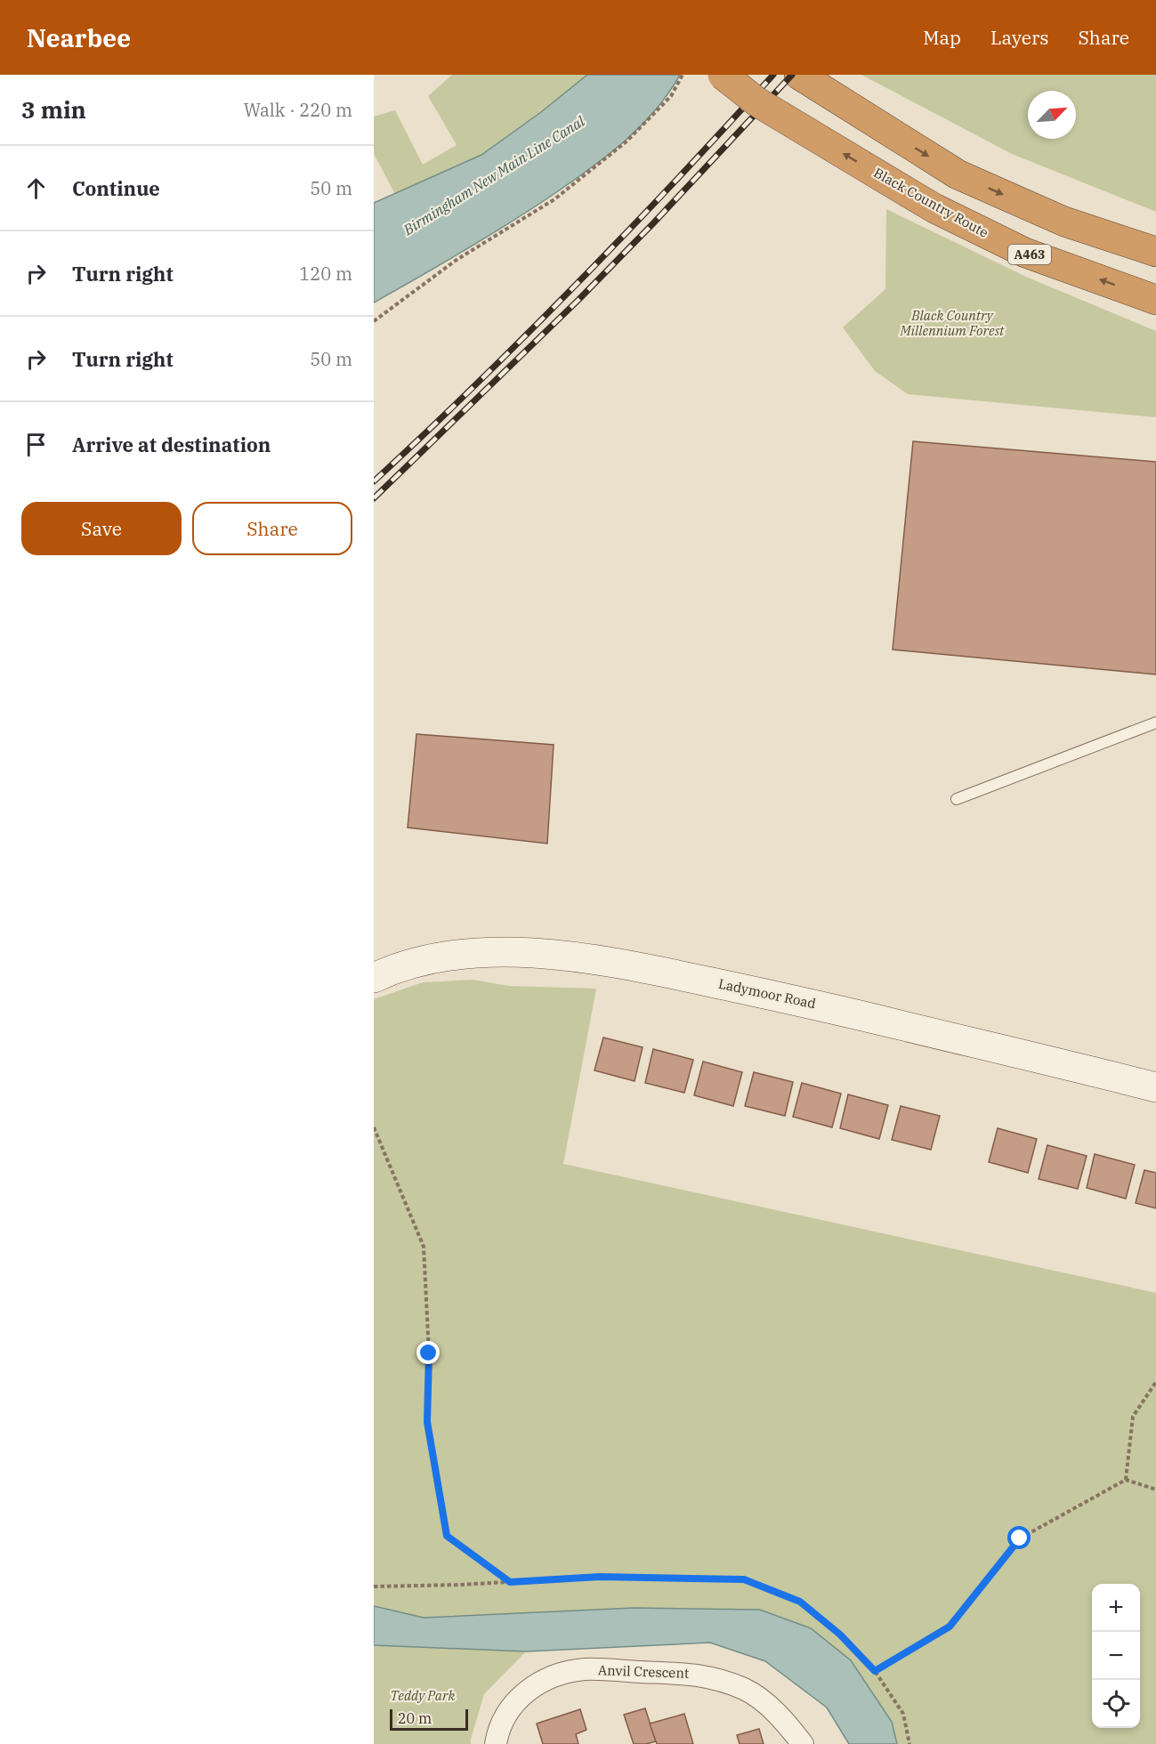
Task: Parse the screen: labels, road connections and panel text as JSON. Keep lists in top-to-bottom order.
{
  "streets": {
    "highway": ["Black Country Route", "A463"],
    "street": ["Ladymoor Road", "Anvil Crescent"]
  },
  "water": ["Birmingham New Main Line Canal"],
  "parks": ["Black Country Millennium Forest", "Teddy Park"],
  "scale_bar": "20 m",
  "north": "top right",
  "page": {
    "header": "Nearbee",
    "nav": ["Map", "Layers", "Share"],
    "heading": ["3 min", "Walk · 220 m"],
    "list": [
      ["Continue", "50 m"],
      ["Turn right", "120 m"],
      ["Turn right", "50 m"],
      "Arrive at destination"
    ],
    "buttons": ["Save", "Share"],
    "map_buttons": ["+", "−"],
    "scale": "20 m"
  }
}
